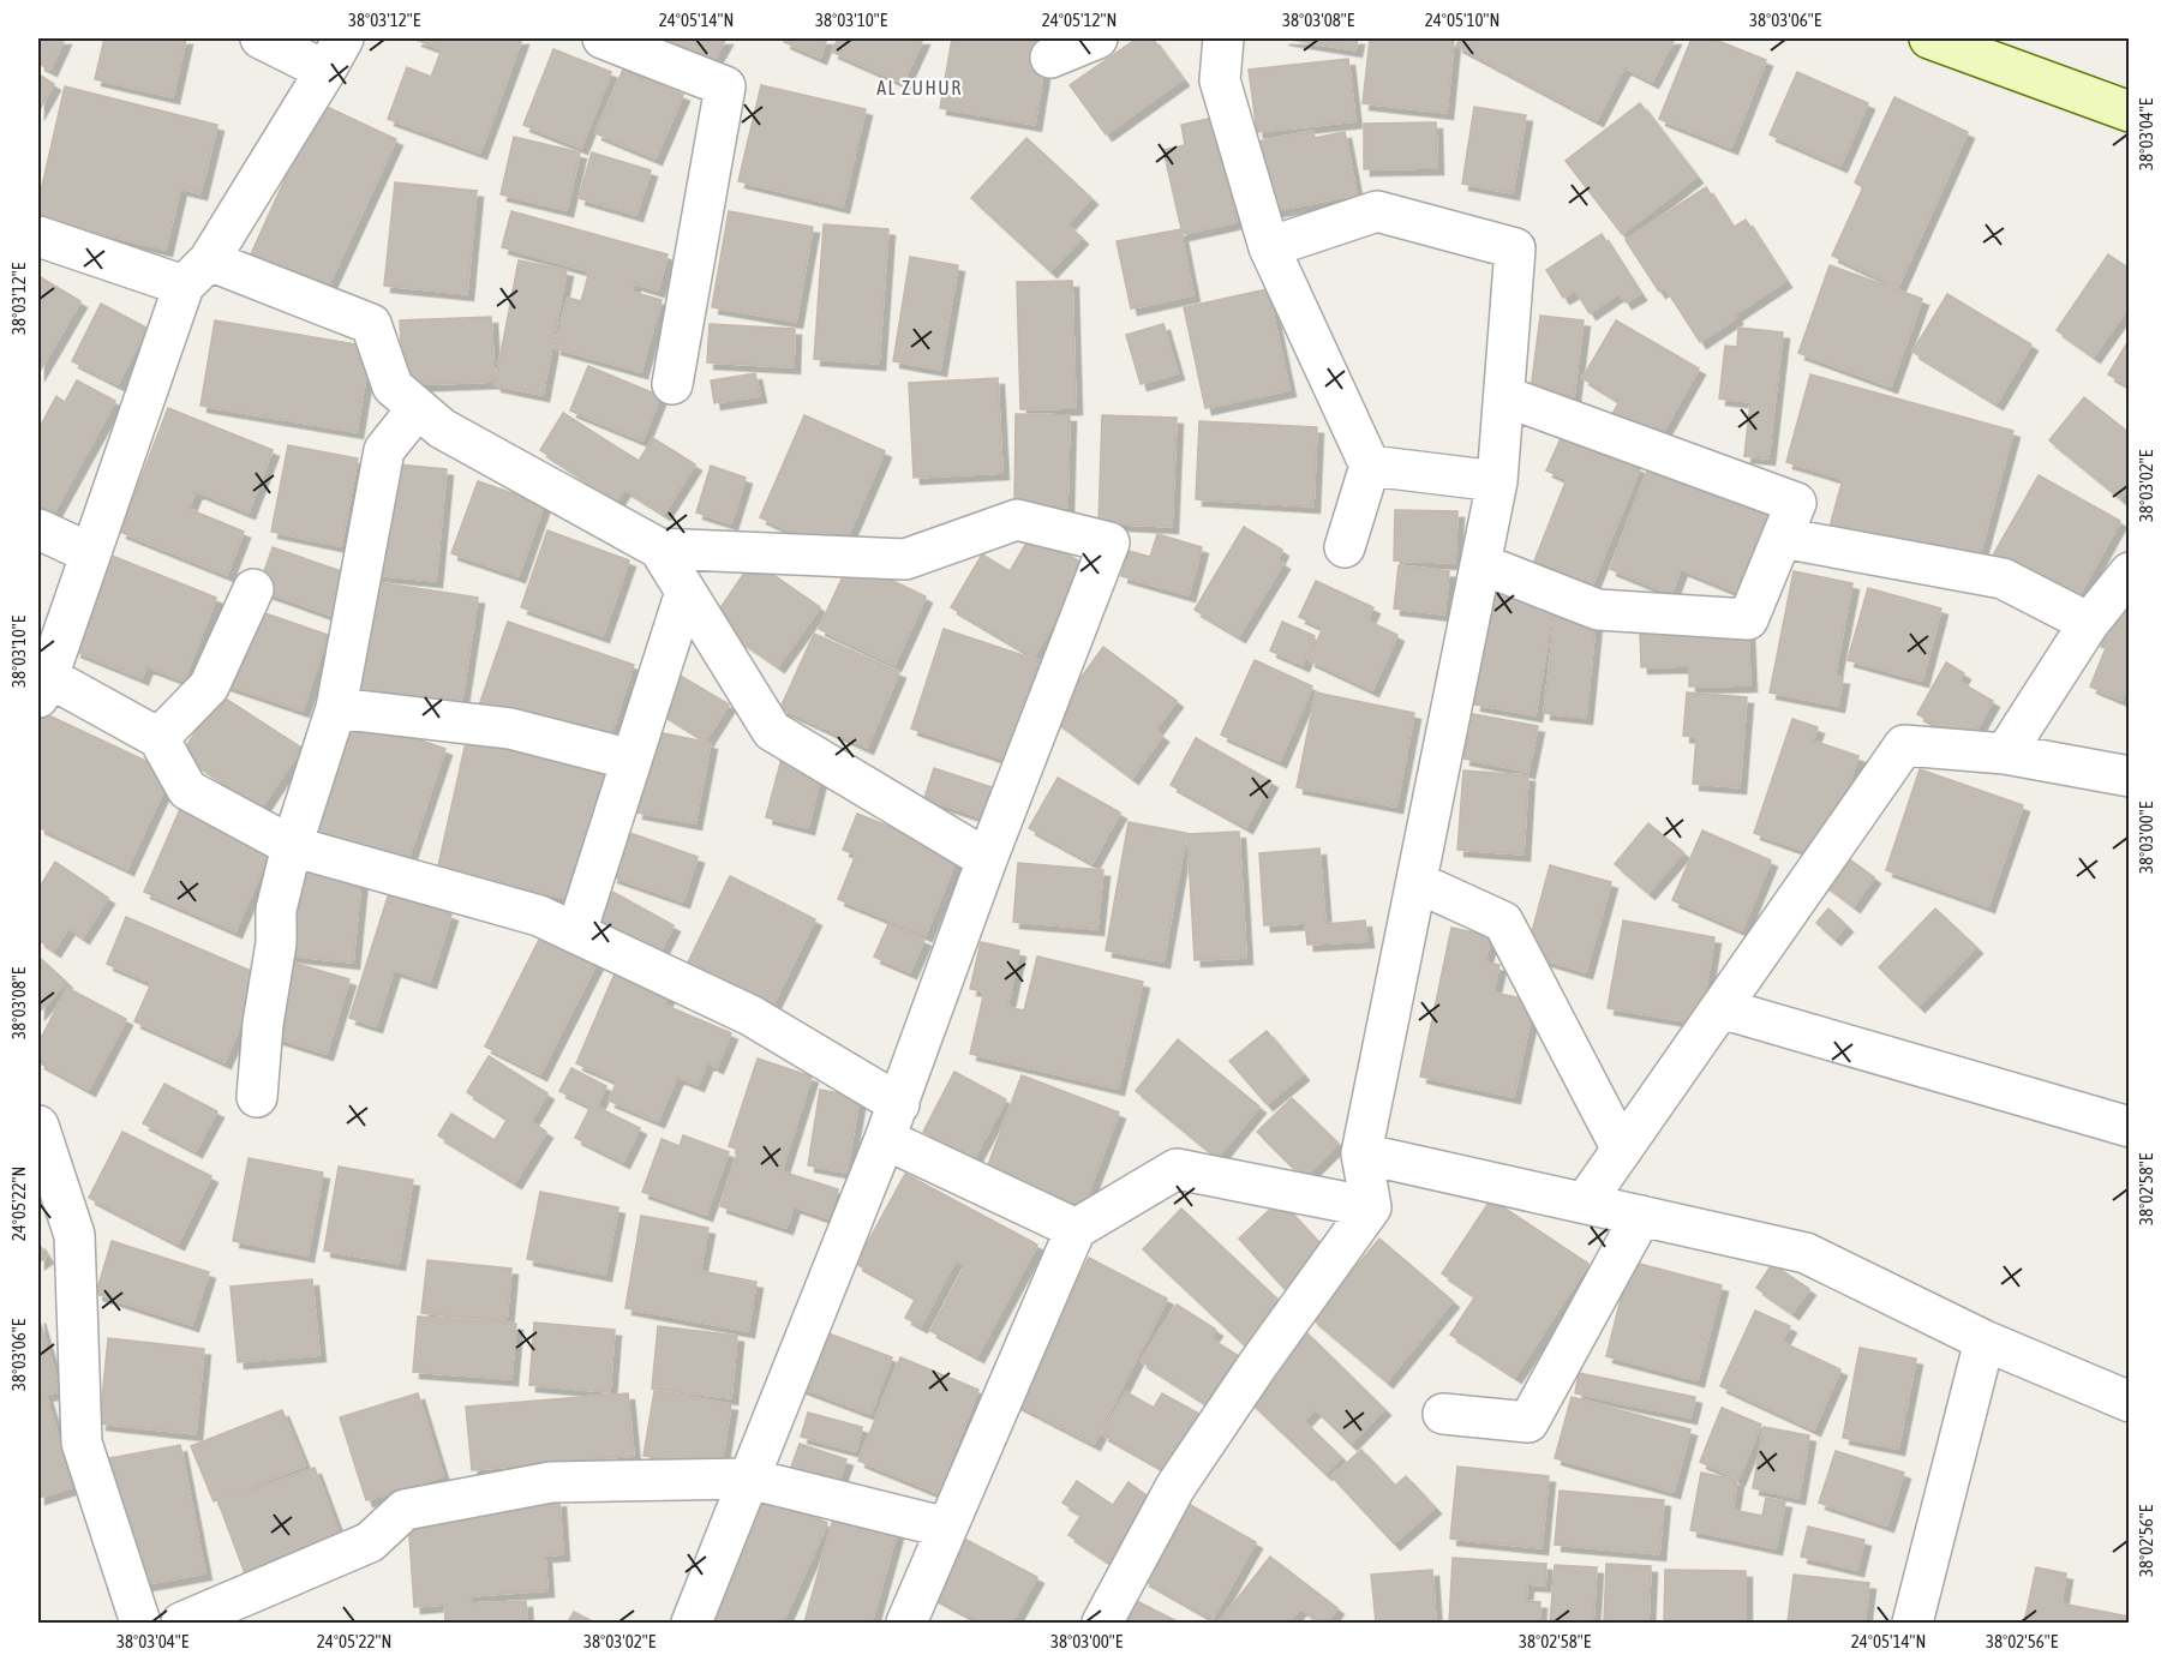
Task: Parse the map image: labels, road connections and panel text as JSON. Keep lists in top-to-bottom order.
{
  "districts": ["AL ZUHUR"],
  "coordinates": [
    "38°03'12\"E",
    "24°05'14\"N",
    "38°03'10\"E",
    "24°05'12\"N",
    "38°03'08\"E",
    "24°05'10\"N",
    "38°03'06\"E",
    "38°03'04\"E",
    "38°03'02\"E",
    "38°03'00\"E",
    "38°02'58\"E",
    "24°05'22\"N",
    "38°02'56\"E"
  ]
}
